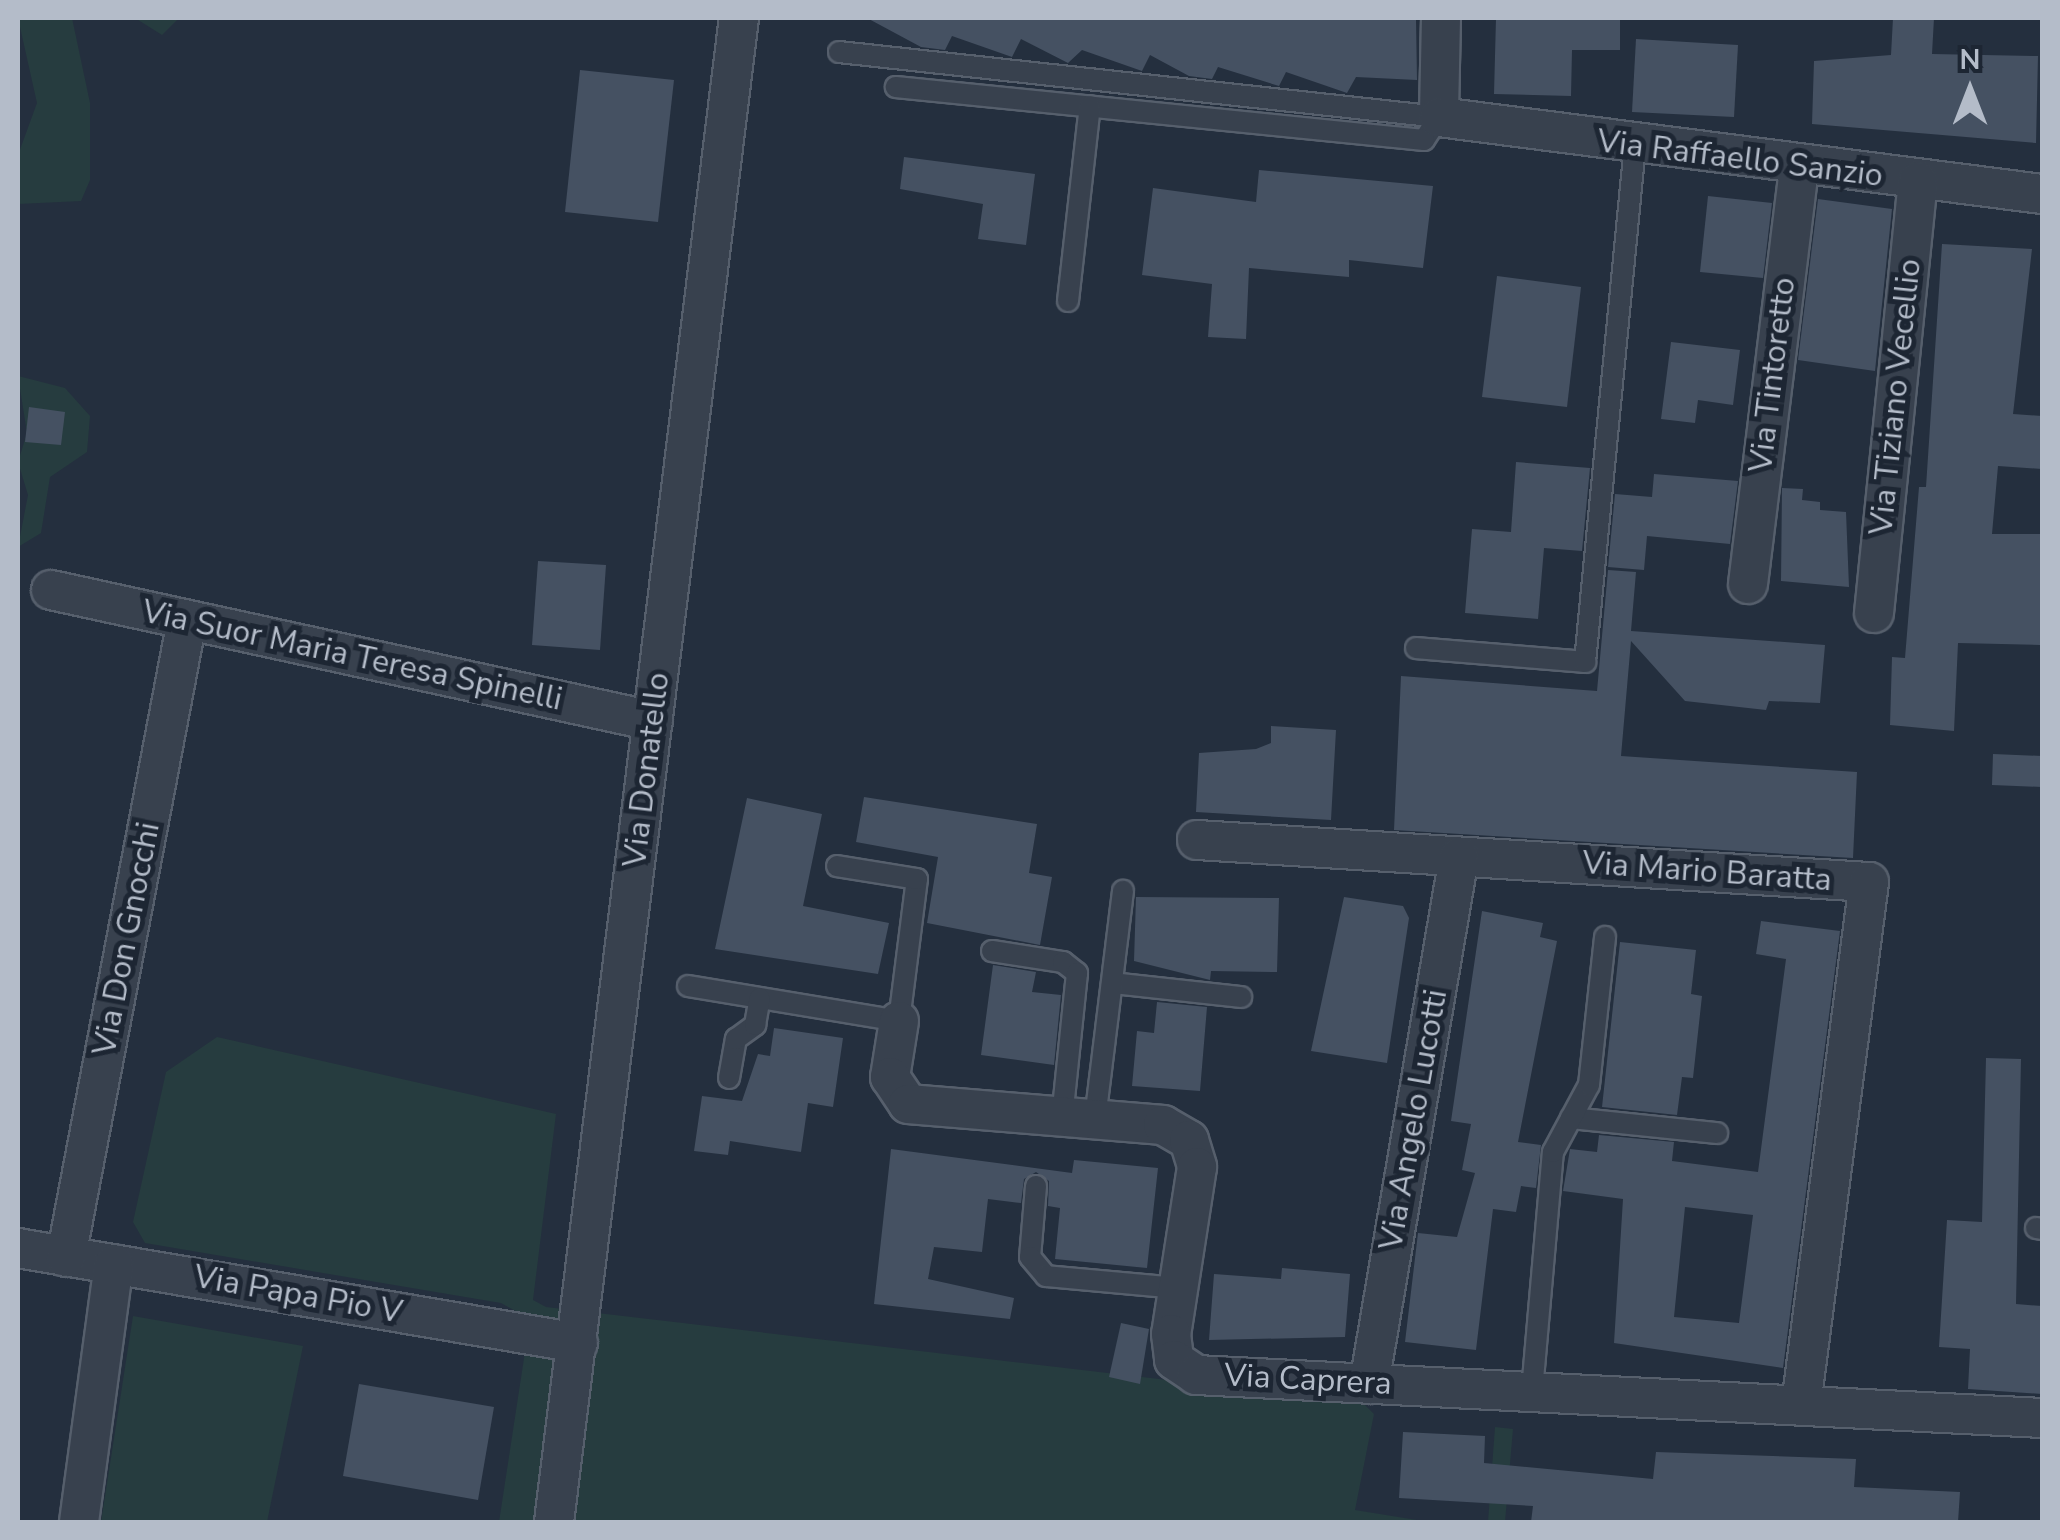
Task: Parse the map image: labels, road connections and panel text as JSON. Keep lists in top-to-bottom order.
{
  "streets": {
    "street": [
      "Via Raffaello Sanzio",
      "Via Tintoretto",
      "Via Tiziano Vecellio",
      "Via Suor Maria Teresa Spinelli",
      "Via Donatello",
      "Via Mario Baratta",
      "Via Don Gnocchi",
      "Via Angelo Lucotti",
      "Via Papa Pio V",
      "Via Caprera"
    ]
  },
  "crossings": [
    ["Via Raffaello Sanzio", "Via Tintoretto"],
    ["Via Raffaello Sanzio", "Via Tiziano Vecellio"],
    ["Via Suor Maria Teresa Spinelli", "Via Donatello"],
    ["Via Suor Maria Teresa Spinelli", "Via Don Gnocchi"],
    ["Via Donatello", "Via Papa Pio V"],
    ["Via Mario Baratta", "Via Angelo Lucotti"],
    ["Via Mario Baratta", "Via Caprera"],
    ["Via Don Gnocchi", "Via Papa Pio V"],
    ["Via Angelo Lucotti", "Via Caprera"]
  ],
  "north": "top"
}
